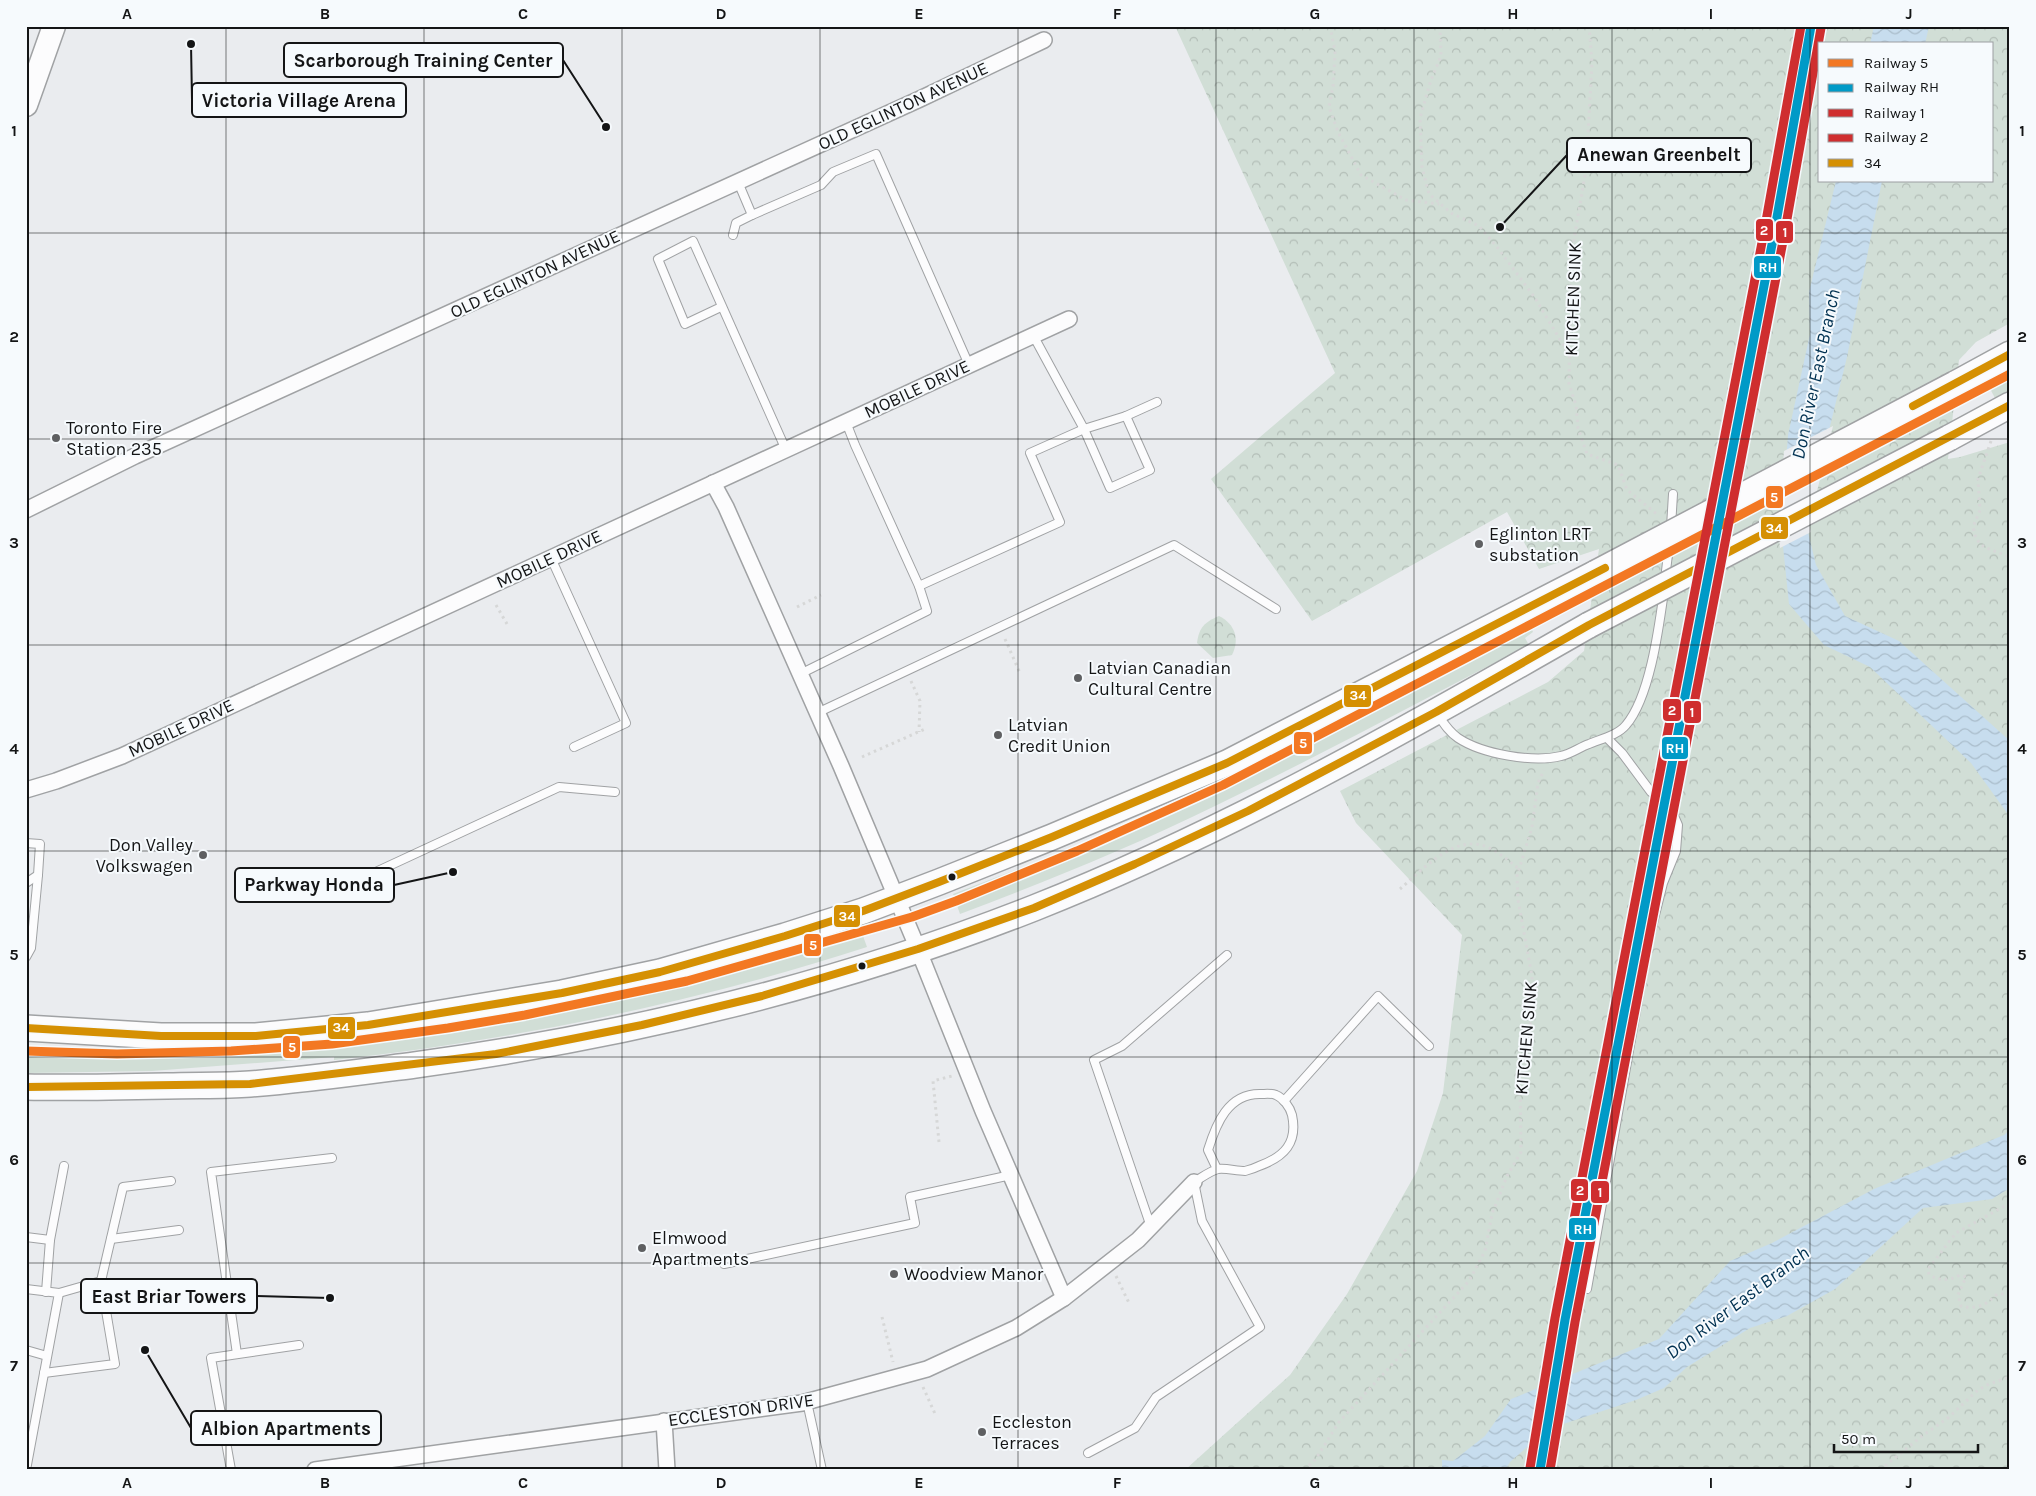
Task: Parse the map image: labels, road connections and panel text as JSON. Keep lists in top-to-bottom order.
{
  "streets": {
    "street": ["OLD EGLINTON AVENUE", "MOBILE DRIVE", "ECCLESTON DRIVE"],
    "path": ["KITCHEN SINK"]
  },
  "water": ["Don River East Branch"],
  "places": [
    "Victoria Village Arena",
    "Scarborough Training Center",
    "Anewan Greenbelt",
    "Toronto Fire Station 235",
    "Eglinton LRT substation",
    "Latvian Canadian Cultural Centre",
    "Latvian Credit Union",
    "Don Valley Volkswagen",
    "Parkway Honda",
    "Elmwood Apartments",
    "Woodview Manor",
    "East Briar Towers",
    "Albion Apartments",
    "Eccleston Terraces"
  ],
  "lines": [
    "rail line RH",
    "rail line 2",
    "rail line 1",
    "transit line 34",
    "rail line 5"
  ],
  "legend": [
    "Railway 5",
    "Railway RH",
    "Railway 1",
    "Railway 2",
    "34"
  ],
  "scale_bar": "50 m",
  "grid": {
    "columns": [
      "A",
      "B",
      "C",
      "D",
      "E",
      "F",
      "G",
      "H",
      "I",
      "J"
    ],
    "rows": [
      "1",
      "2",
      "3",
      "4",
      "5",
      "6",
      "7"
    ]
  }
}
